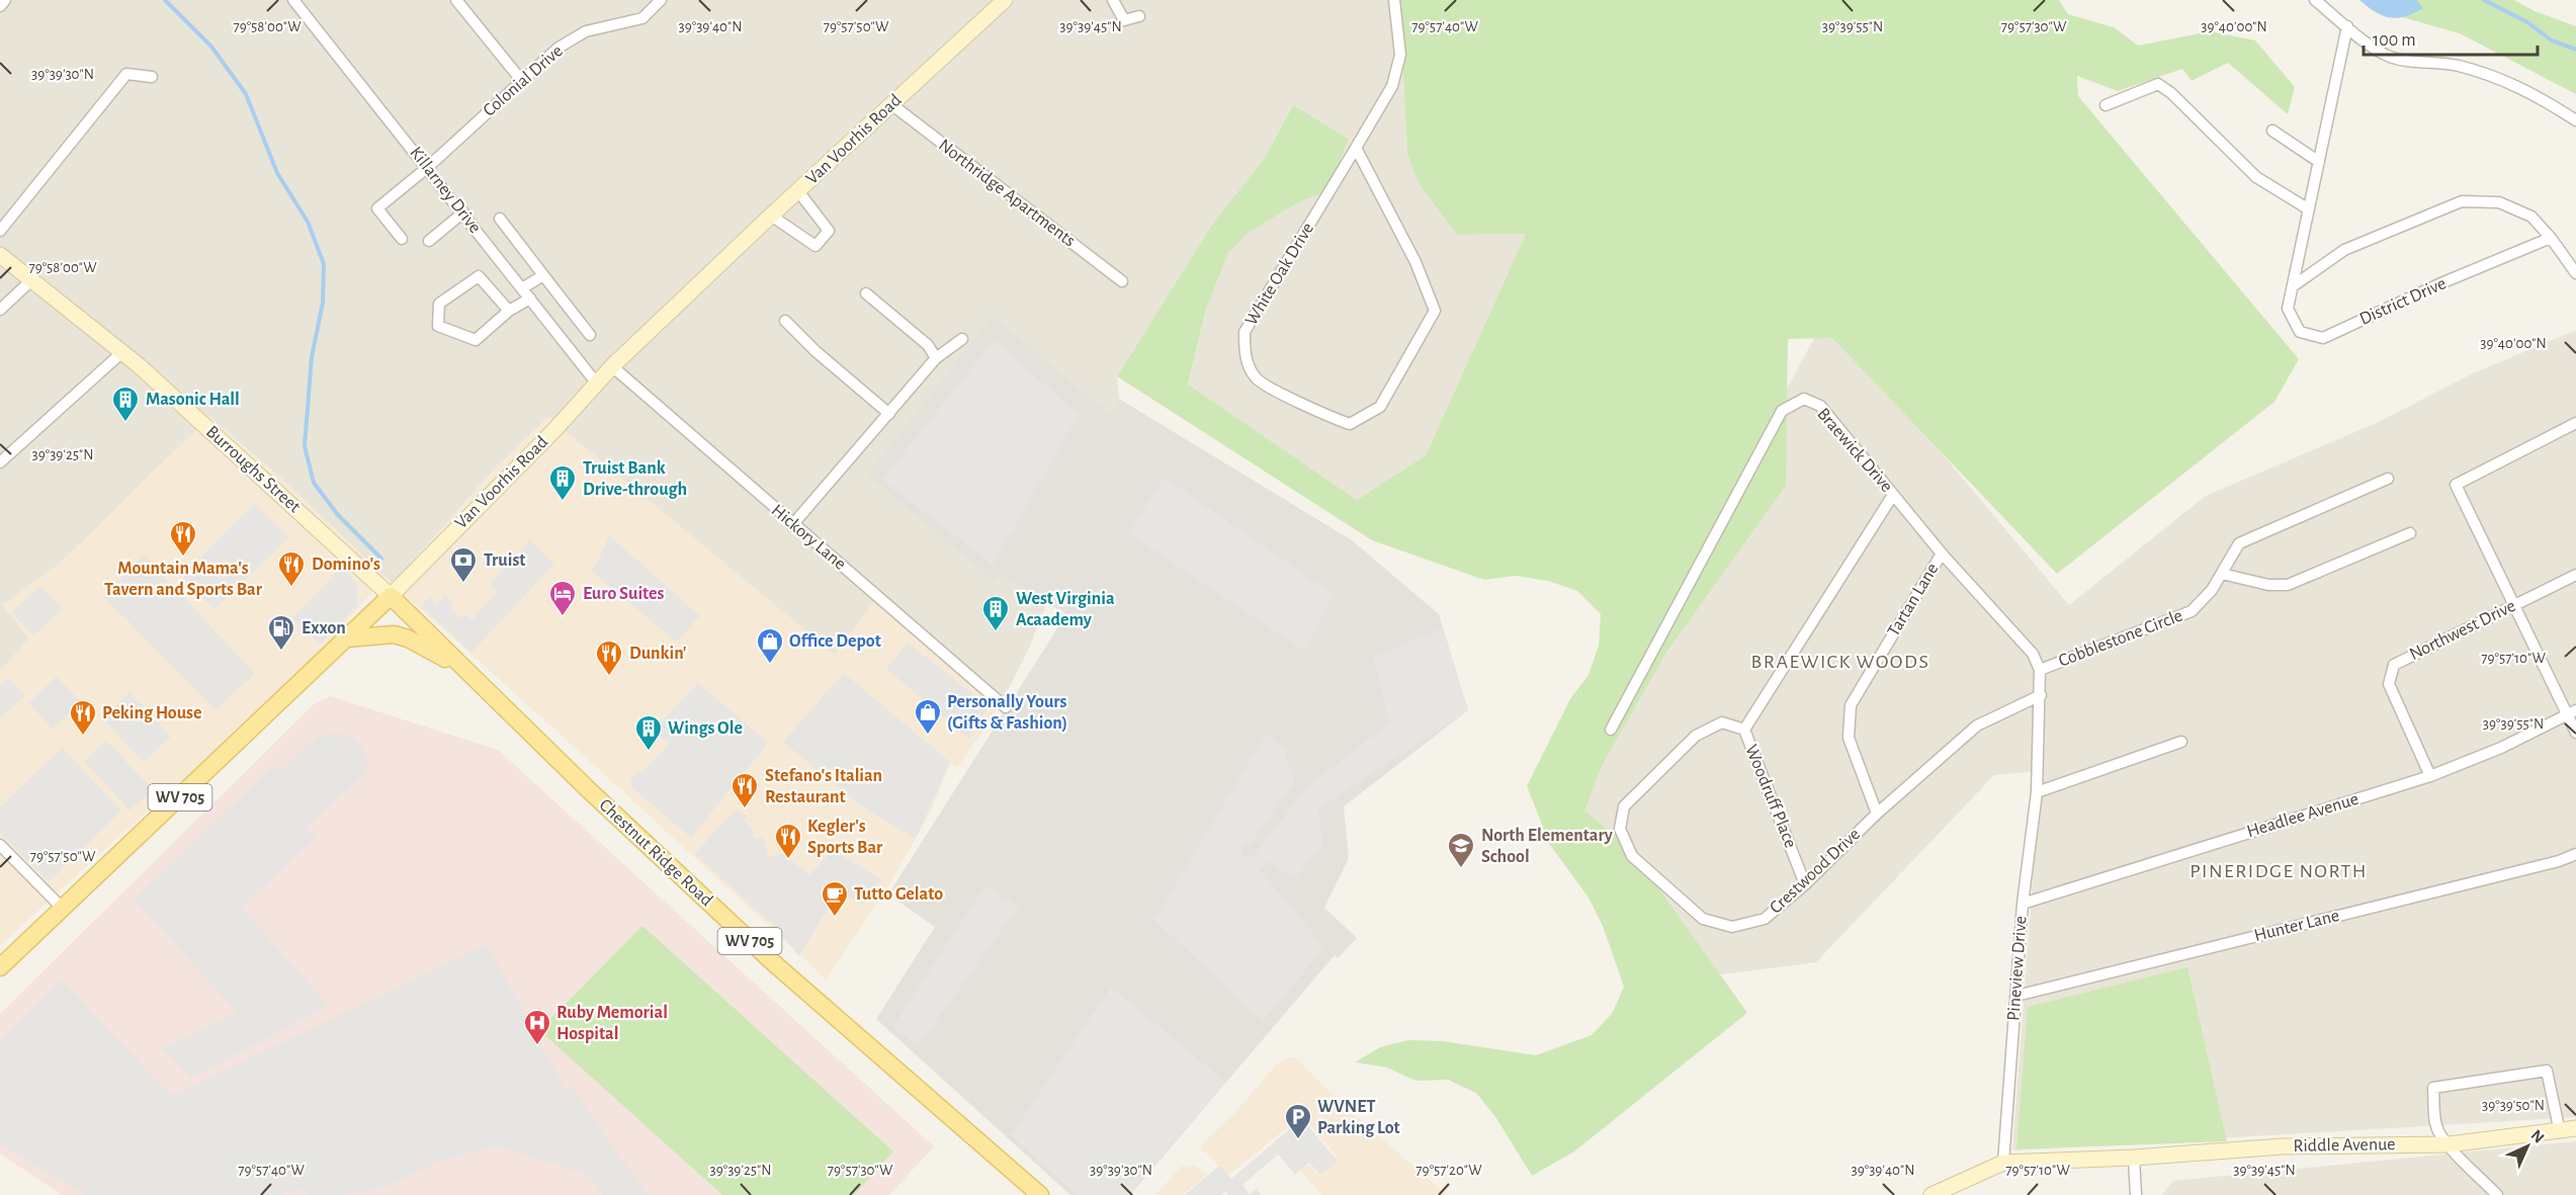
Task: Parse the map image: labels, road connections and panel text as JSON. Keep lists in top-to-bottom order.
{
  "streets": {
    "main road": ["Van Voorhis Road", "WV 705", "Chestnut Ridge Road"],
    "street": [
      "Colonial Drive",
      "Killarney Drive",
      "Northridge Apartments",
      "White Oak Drive",
      "District Drive",
      "Braewick Drive",
      "Burroughs Street",
      "Hickory Lane",
      "Tartan Lane",
      "Northwest Drive",
      "Cobblestone Circle",
      "Woodruff Place",
      "Headlee Avenue",
      "Crestwood Drive",
      "Hunter Lane",
      "Pineview Drive",
      "Riddle Avenue"
    ]
  },
  "crossings": [
    ["Colonial Drive", "Killarney Drive"],
    ["Van Voorhis Road", "Killarney Drive"],
    ["Van Voorhis Road", "Northridge Apartments"],
    ["Van Voorhis Road", "Burroughs Street"],
    ["Van Voorhis Road", "Hickory Lane"],
    ["Van Voorhis Road", "Chestnut Ridge Road"],
    ["Braewick Drive", "Tartan Lane"],
    ["Braewick Drive", "Cobblestone Circle"],
    ["Braewick Drive", "Woodruff Place"],
    ["Burroughs Street", "Chestnut Ridge Road"],
    ["Tartan Lane", "Crestwood Drive"],
    ["Northwest Drive", "Headlee Avenue"],
    ["Woodruff Place", "Crestwood Drive"],
    ["Headlee Avenue", "Pineview Drive"],
    ["Crestwood Drive", "Pineview Drive"],
    ["Hunter Lane", "Pineview Drive"],
    ["Pineview Drive", "Riddle Avenue"]
  ],
  "districts": ["BRAEWICK WOODS", "PINERIDGE NORTH"],
  "places": {
    "building": [
      "Masonic Hall",
      "Truist Bank Drive-through",
      "West Virginia Acaademy",
      "Wings Ole"
    ],
    "restaurant": [
      "Mountain Mama's Tavern and Sports Bar",
      "Domino's",
      "Dunkin'",
      "Peking House",
      "Stefano's Italian Restaurant",
      "Kegler's Sports Bar"
    ],
    "bank": ["Truist"],
    "hotel": ["Euro Suites"],
    "fuel station": ["Exxon"],
    "shop": ["Office Depot", "Personally Yours (Gifts & Fashion)"],
    "school or university": ["North Elementary School"],
    "cafe": ["Tutto Gelato"],
    "hospital": ["Ruby Memorial Hospital"],
    "parking": ["WVNET Parking Lot"]
  },
  "scale_bar": "100 m",
  "north": "top right",
  "coordinates": [
    "79°58'00\"W",
    "39°39'40\"N",
    "79°57'50\"W",
    "39°39'45\"N",
    "79°57'40\"W",
    "39°39'55\"N",
    "79°57'30\"W",
    "39°40'00\"N",
    "39°39'30\"N",
    "39°39'25\"N",
    "79°57'10\"W",
    "39°39'50\"N",
    "79°57'20\"W"
  ]
}
